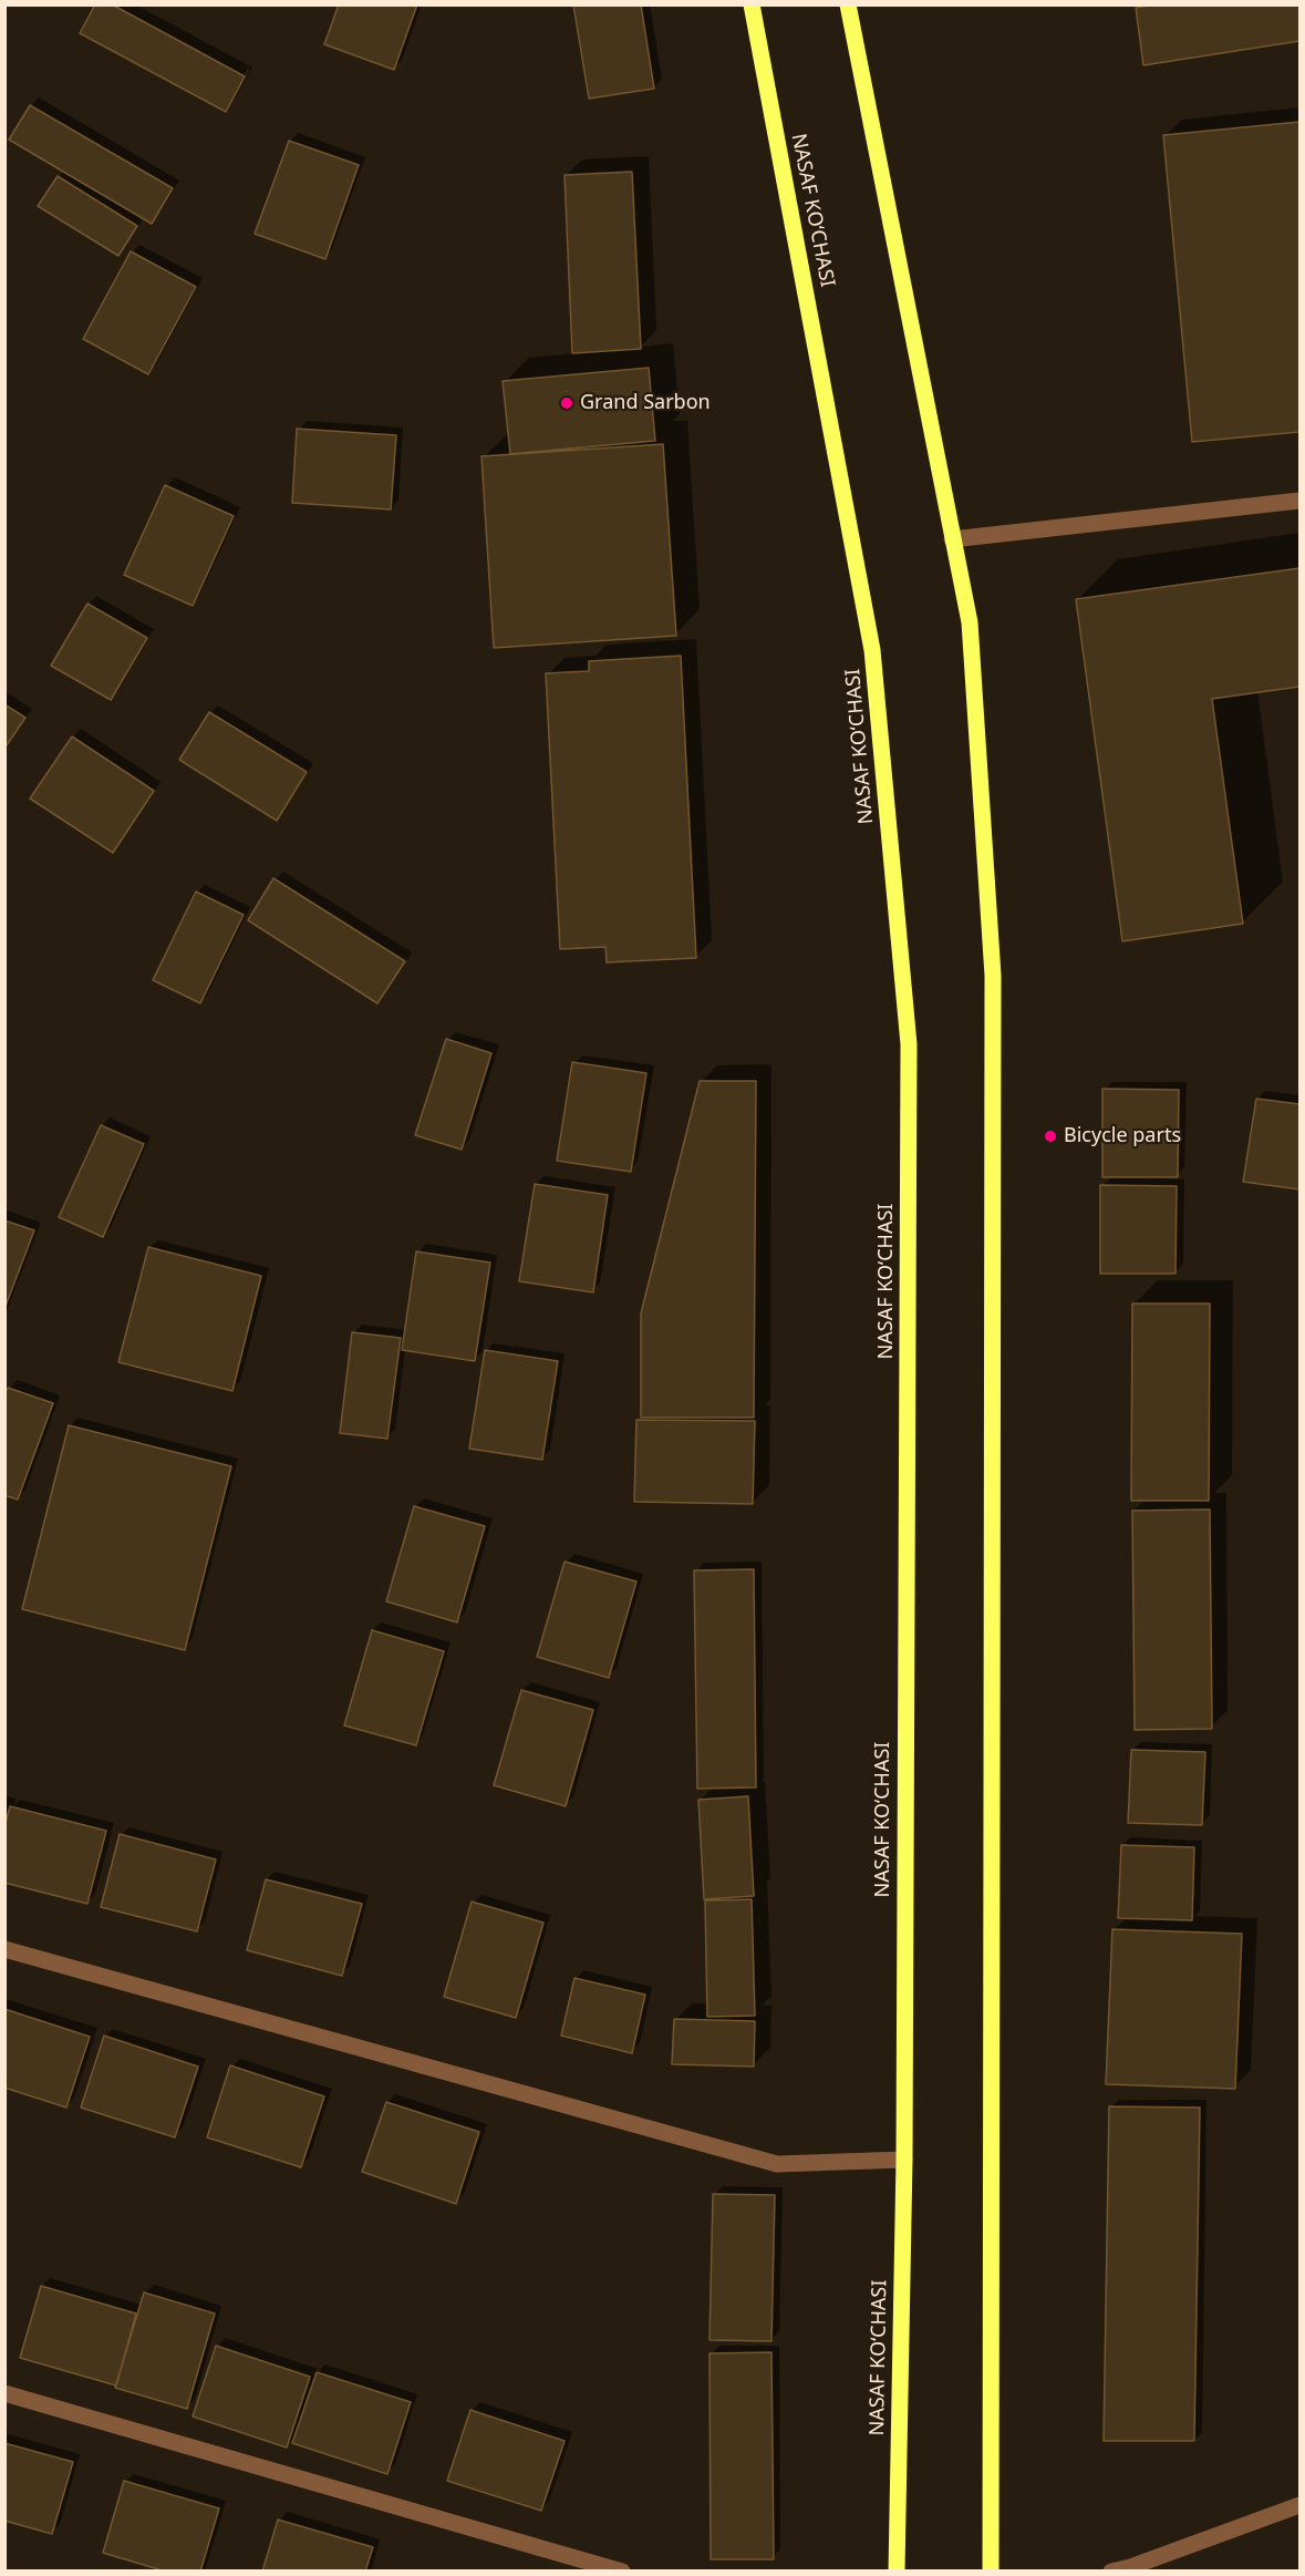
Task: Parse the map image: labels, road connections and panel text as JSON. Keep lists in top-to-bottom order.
{
  "streets": {
    "main road": ["NASAF KO‘CHASI"]
  },
  "places": ["Grand Sarbon", "Bicycle parts"]
}
